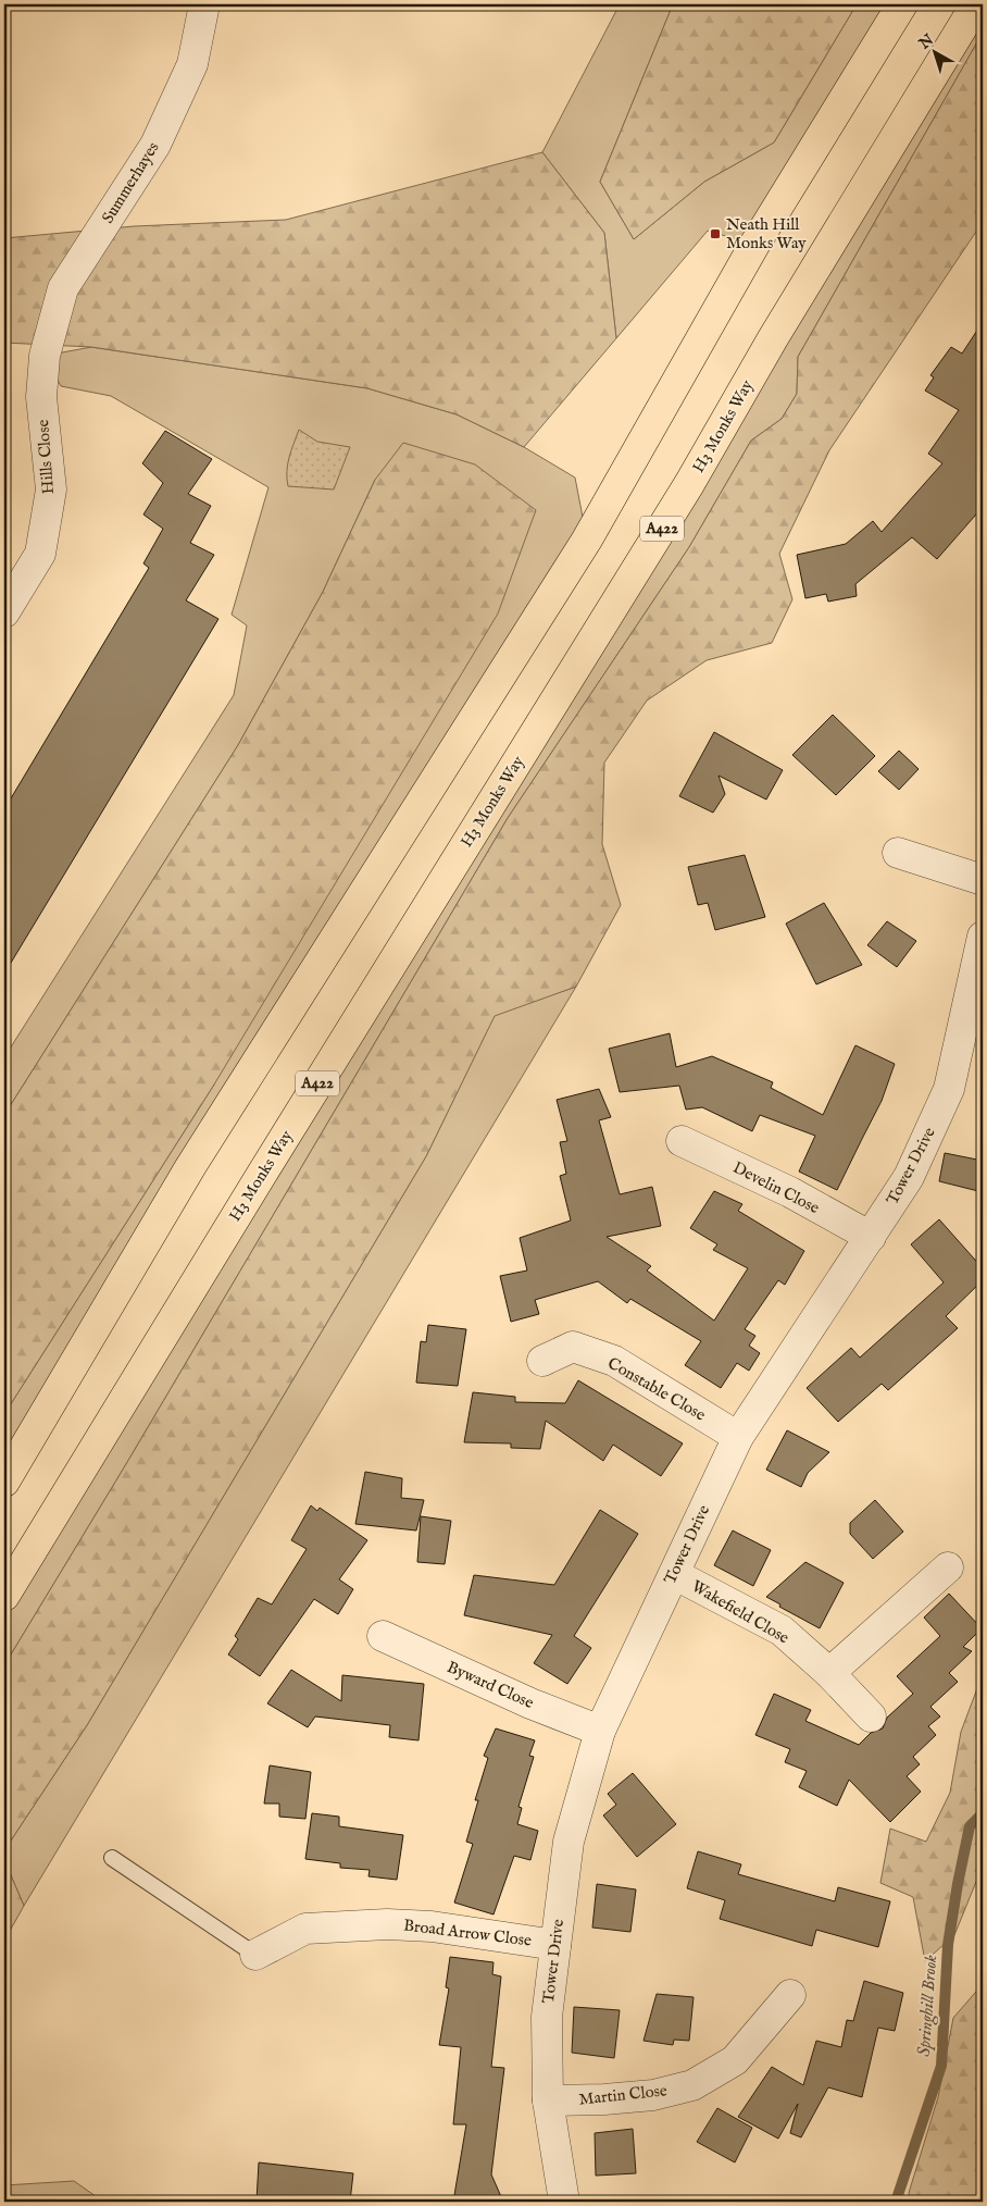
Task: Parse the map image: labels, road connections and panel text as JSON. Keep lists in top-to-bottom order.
{
  "streets": {
    "main road": ["H3 Monks Way", "A422"],
    "street": [
      "Summerhayes",
      "Hills Close",
      "Tower Drive",
      "Develin Close",
      "Constable Close",
      "Wakefield Close",
      "Byward Close",
      "Broad Arrow Close",
      "Martin Close"
    ]
  },
  "crossings": [
    ["Summerhayes", "Hills Close"],
    ["Tower Drive", "Develin Close"],
    ["Tower Drive", "Constable Close"],
    ["Tower Drive", "Wakefield Close"],
    ["Tower Drive", "Byward Close"],
    ["Tower Drive", "Broad Arrow Close"],
    ["Tower Drive", "Martin Close"]
  ],
  "water": ["Springhill Brook"],
  "places": {
    "transit": ["Neath Hill Monks Way"]
  },
  "north": "top left"
}
